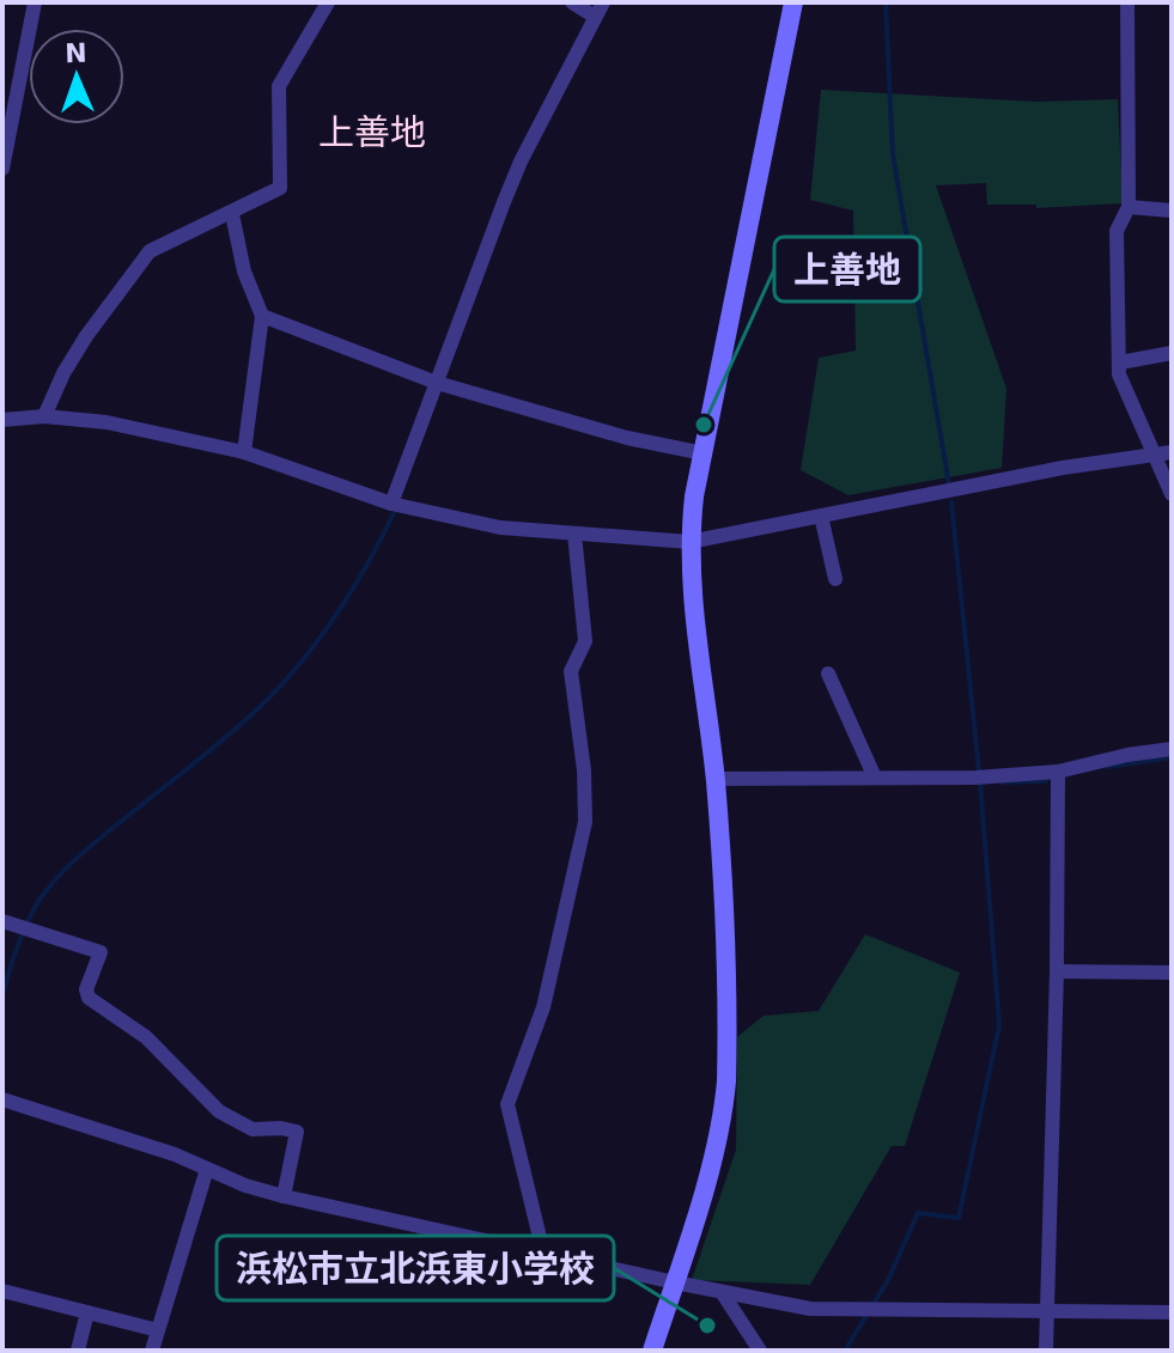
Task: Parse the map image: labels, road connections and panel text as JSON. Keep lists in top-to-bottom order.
{
  "districts": ["上善地"],
  "places": ["上善地", "浜松市立北浜東小学校"],
  "north": "top"
}
